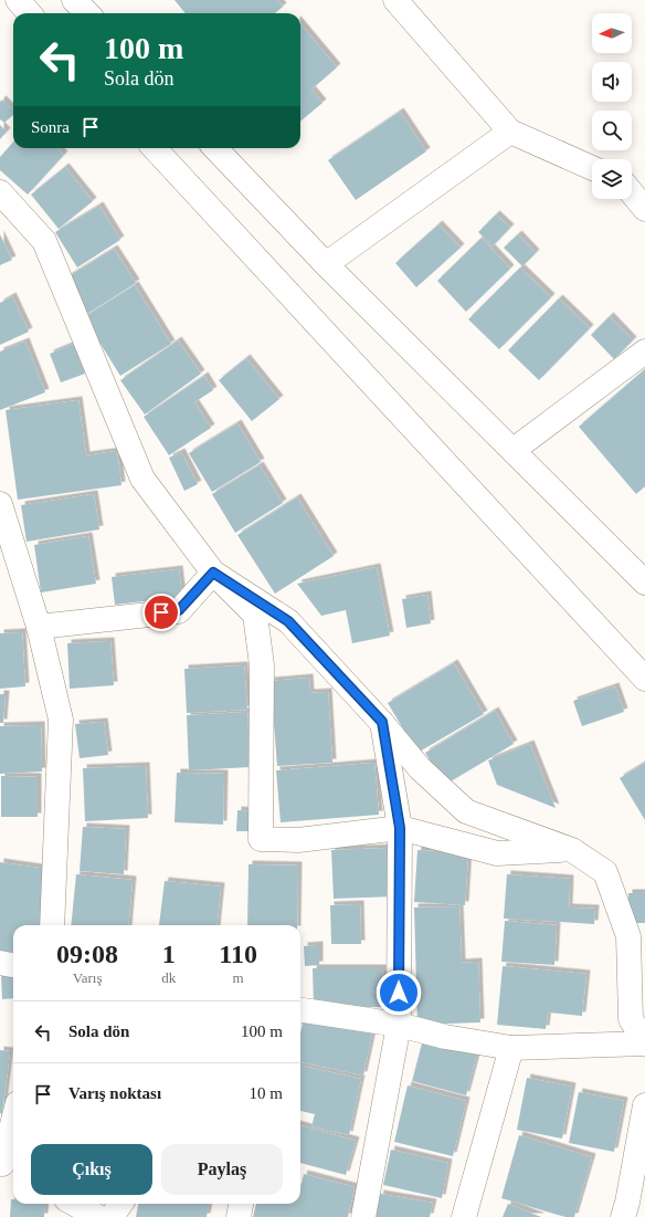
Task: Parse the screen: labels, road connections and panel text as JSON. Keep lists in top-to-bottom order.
{
  "north": "left",
  "page": {
    "turn": ["100 m", "Sola dön"],
    "then": "Sonra",
    "eta": [
      "09:08",
      "Varış",
      "1",
      "dk",
      "110",
      "m"
    ],
    "list": [
      {
        "name": "Sola dön",
        "value": "100 m"
      },
      {
        "name": "Varış noktası",
        "value": "10 m"
      }
    ],
    "buttons": ["Çıkış", "Paylaş"]
  }
}
